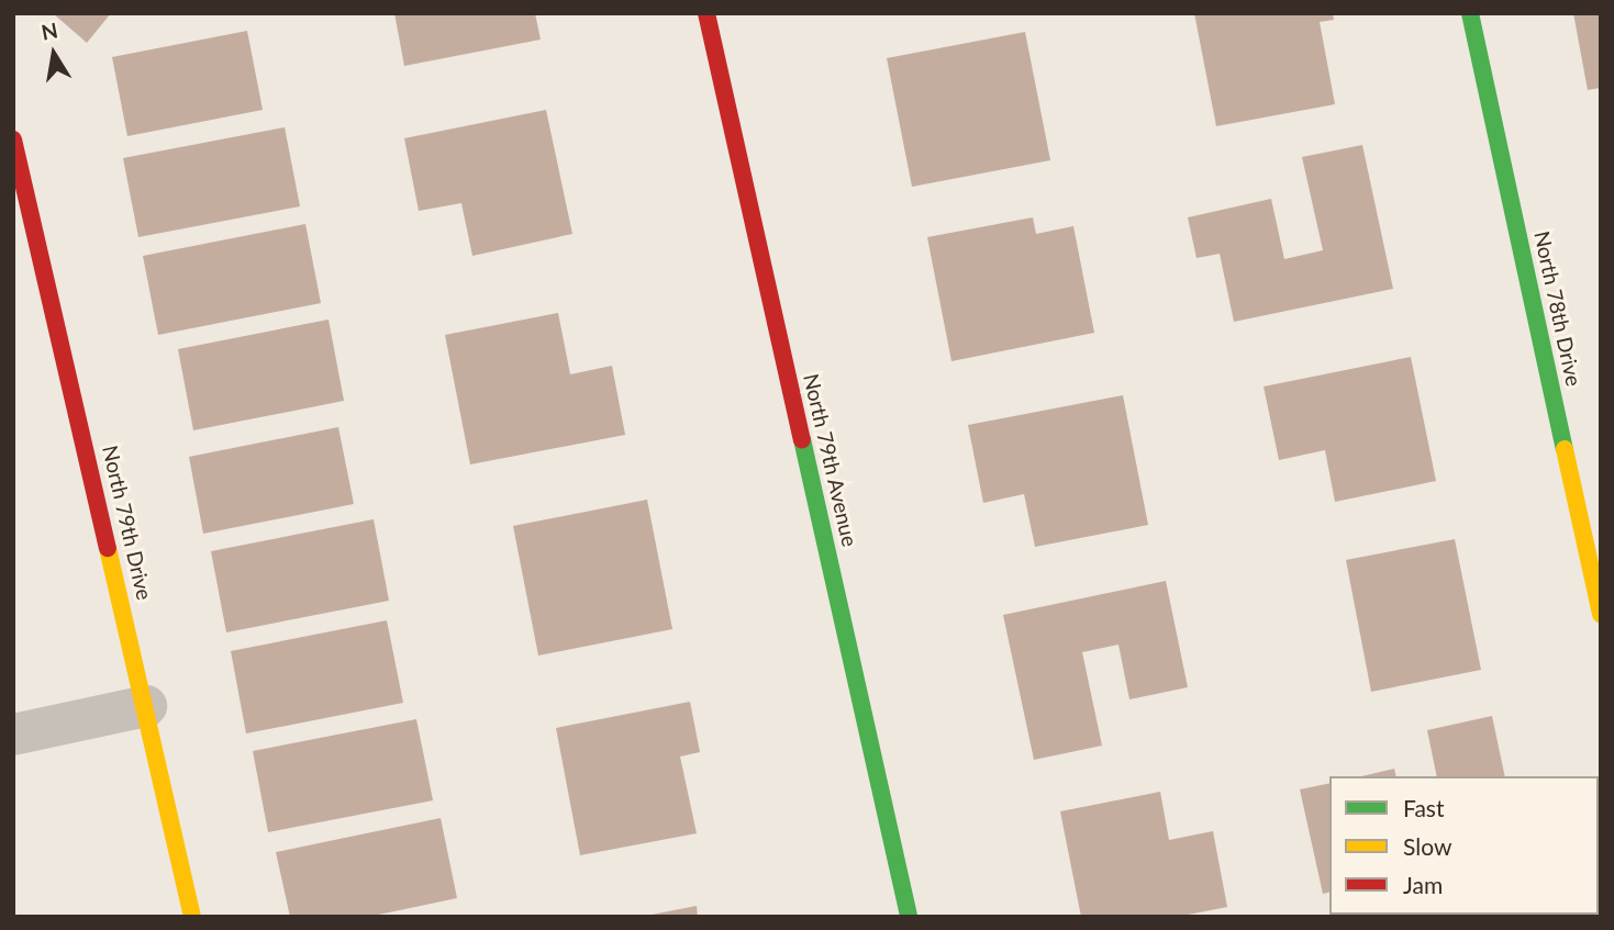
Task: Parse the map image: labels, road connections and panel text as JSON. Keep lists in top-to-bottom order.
{
  "streets": {
    "street": ["North 78th Drive", "North 79th Avenue", "North 79th Drive"]
  },
  "legend": ["Fast", "Slow", "Jam"],
  "north": "top"
}
